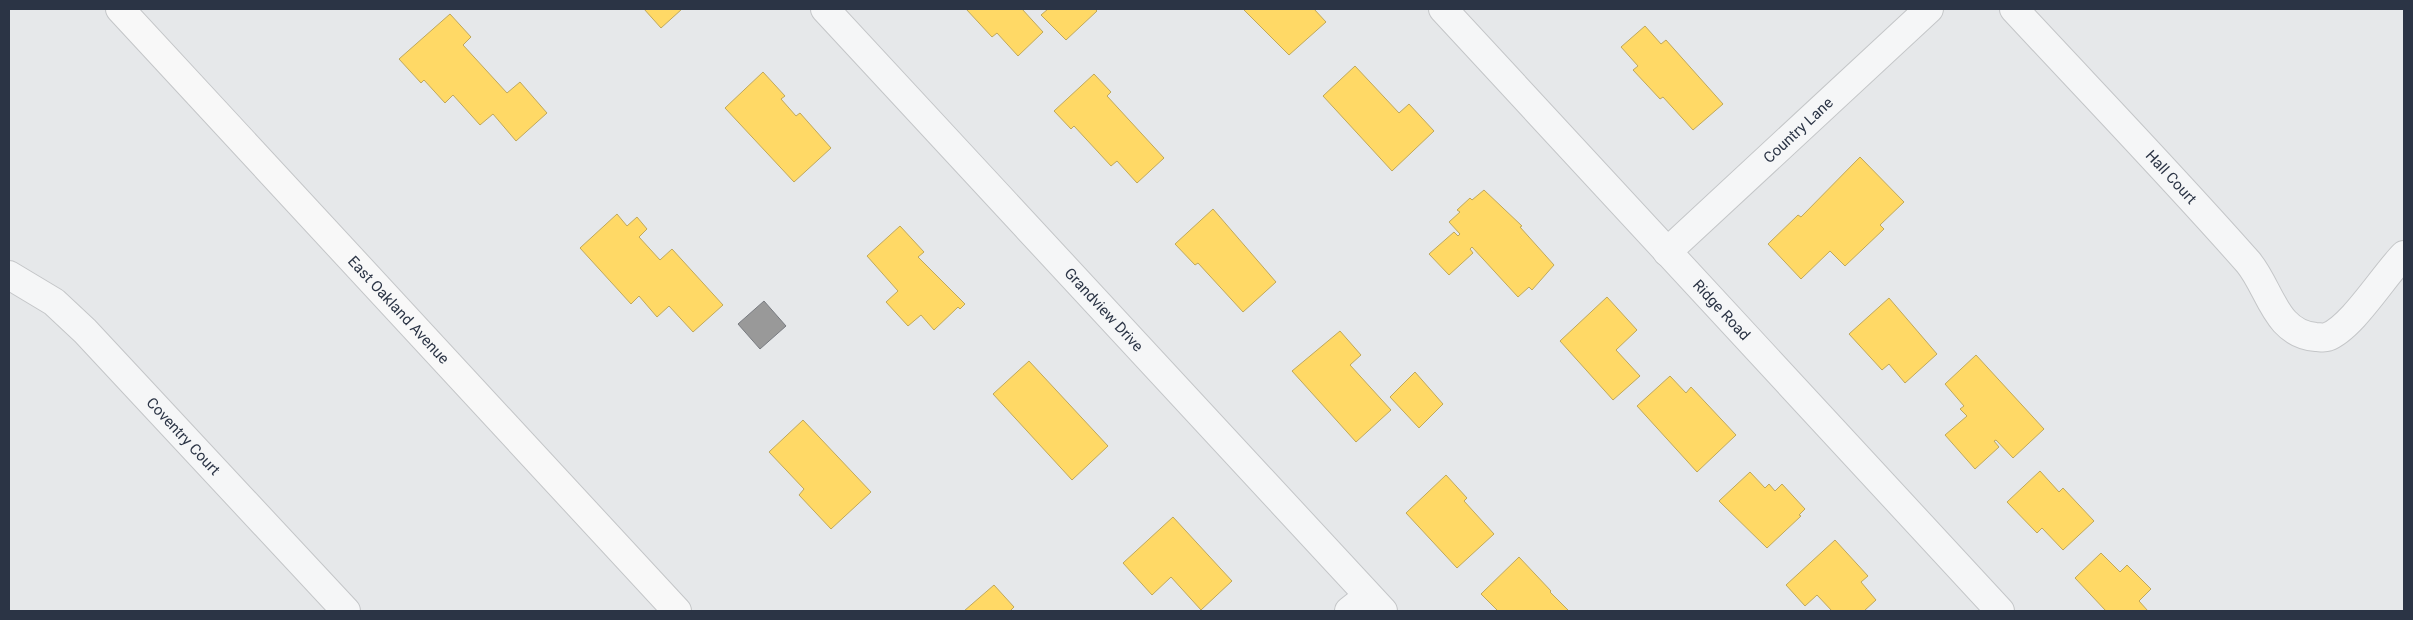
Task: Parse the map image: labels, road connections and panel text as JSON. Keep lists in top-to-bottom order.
{
  "streets": {
    "main road": ["East Oakland Avenue"],
    "street": [
      "Country Lane",
      "Hall Court",
      "Grandview Drive",
      "Ridge Road",
      "Coventry Court"
    ]
  },
  "crossings": [
    ["Country Lane", "Ridge Road"]
  ]
}
